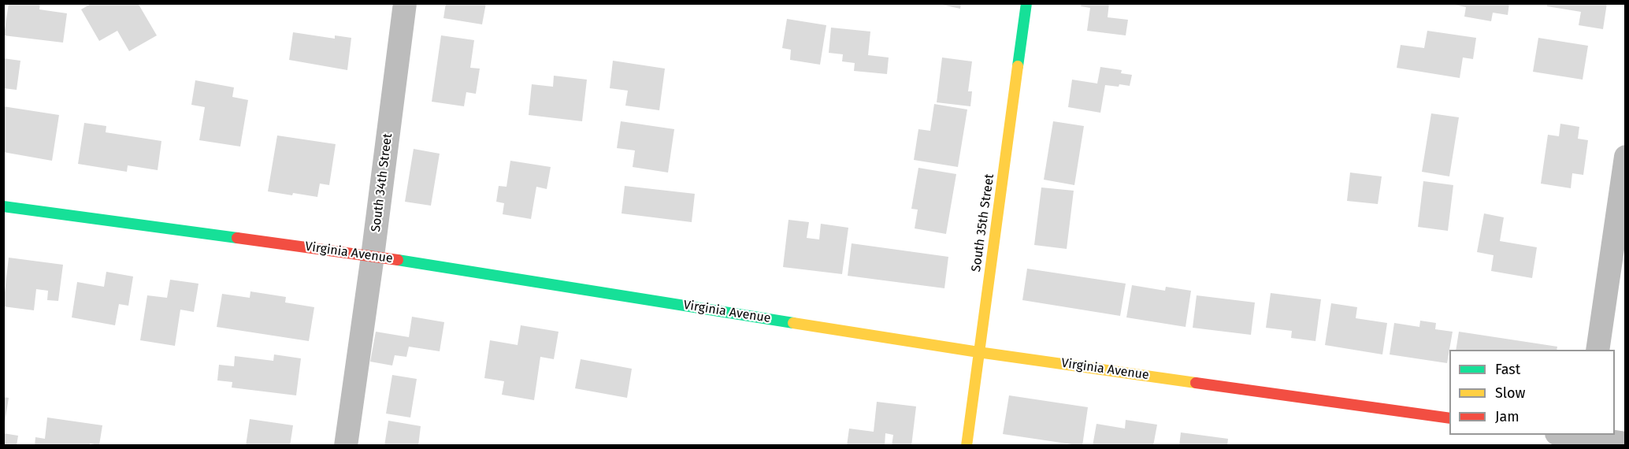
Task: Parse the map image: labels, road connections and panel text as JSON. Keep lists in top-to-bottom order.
{
  "streets": {
    "street": ["South 34th Street", "South 35th Street", "Virginia Avenue"]
  },
  "crossings": [
    ["South 34th Street", "Virginia Avenue"],
    ["South 35th Street", "Virginia Avenue"]
  ],
  "legend": ["Fast", "Slow", "Jam"]
}
